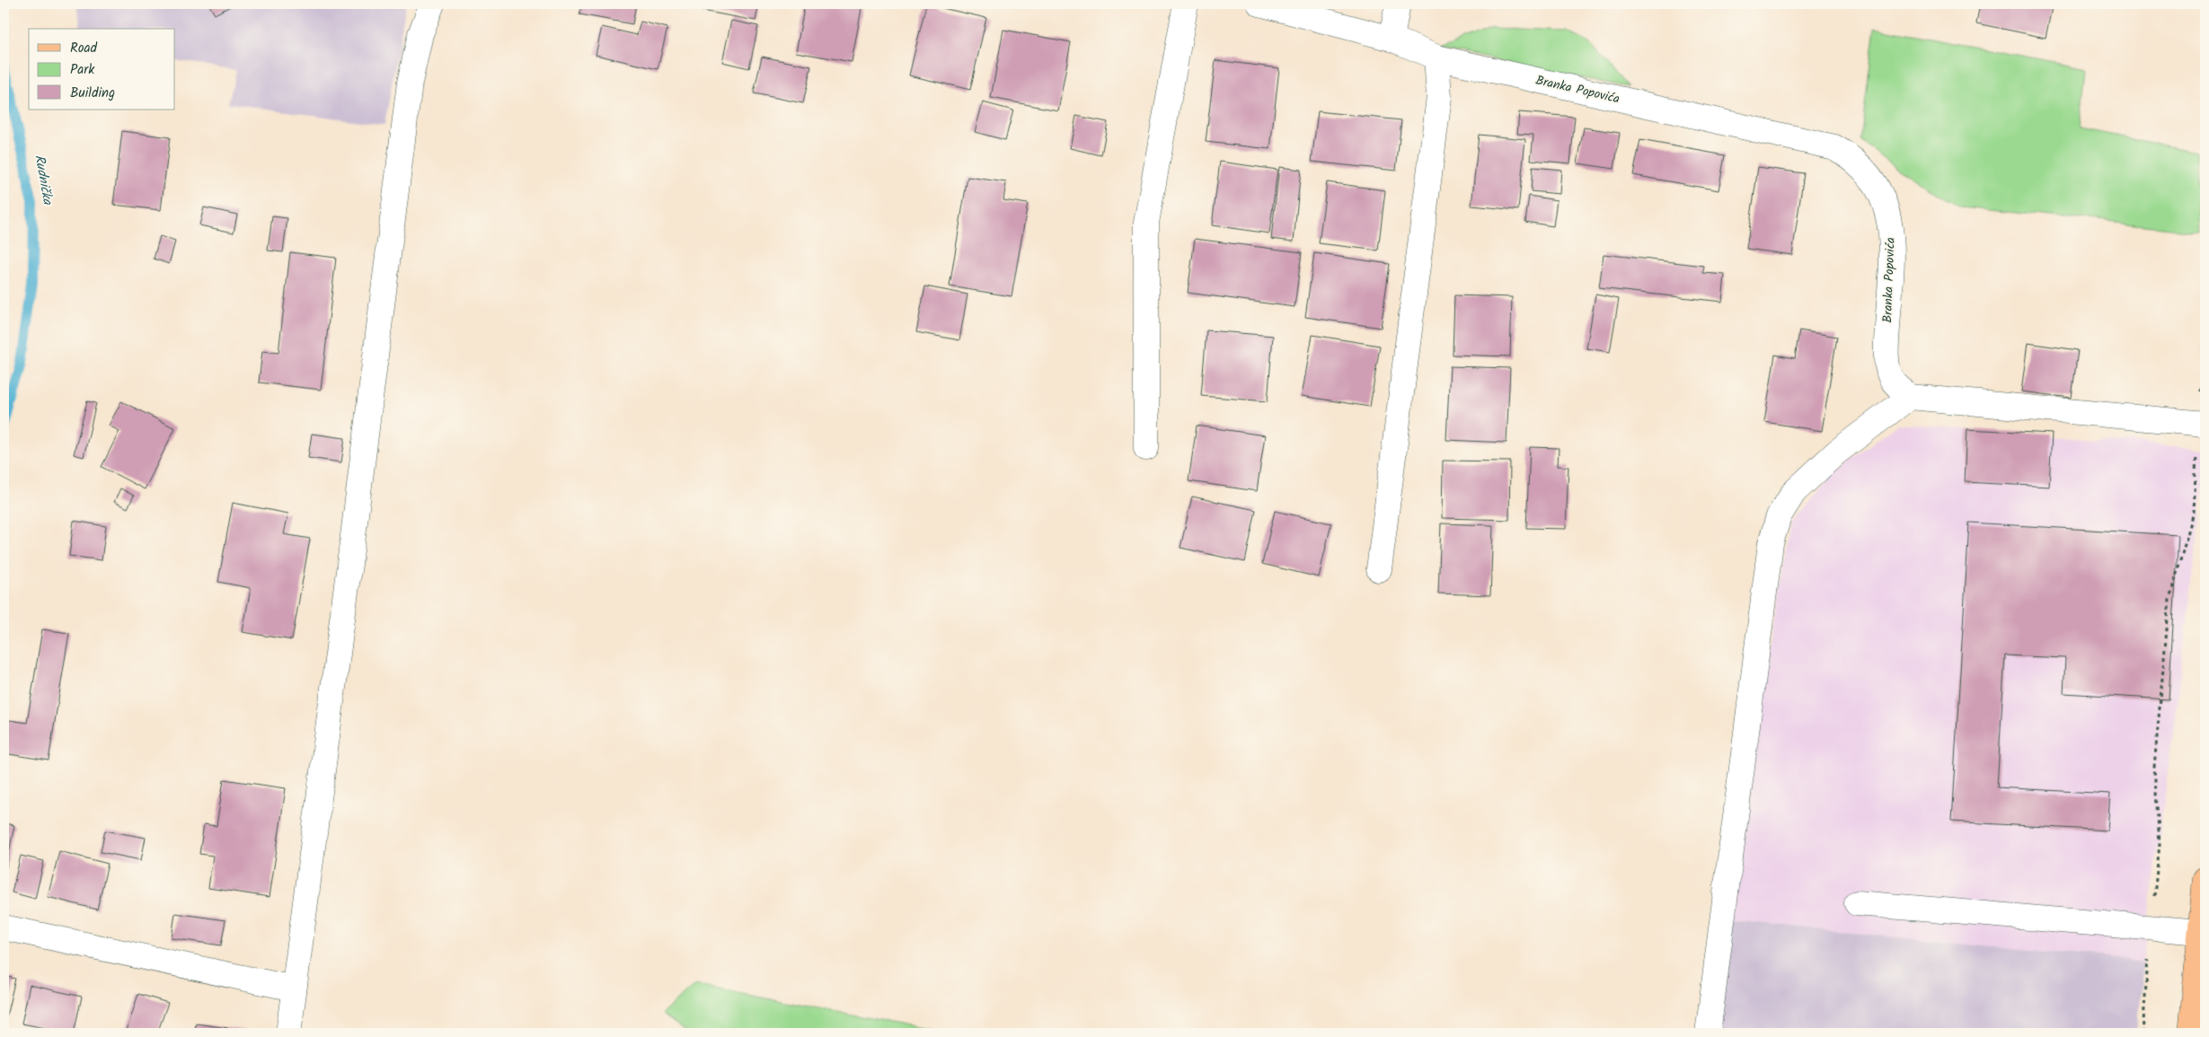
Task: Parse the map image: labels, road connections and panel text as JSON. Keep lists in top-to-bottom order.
{
  "streets": {
    "street": ["Branka Popovića"]
  },
  "water": ["Rudnička"],
  "legend": ["Road", "Park", "Building"]
}
